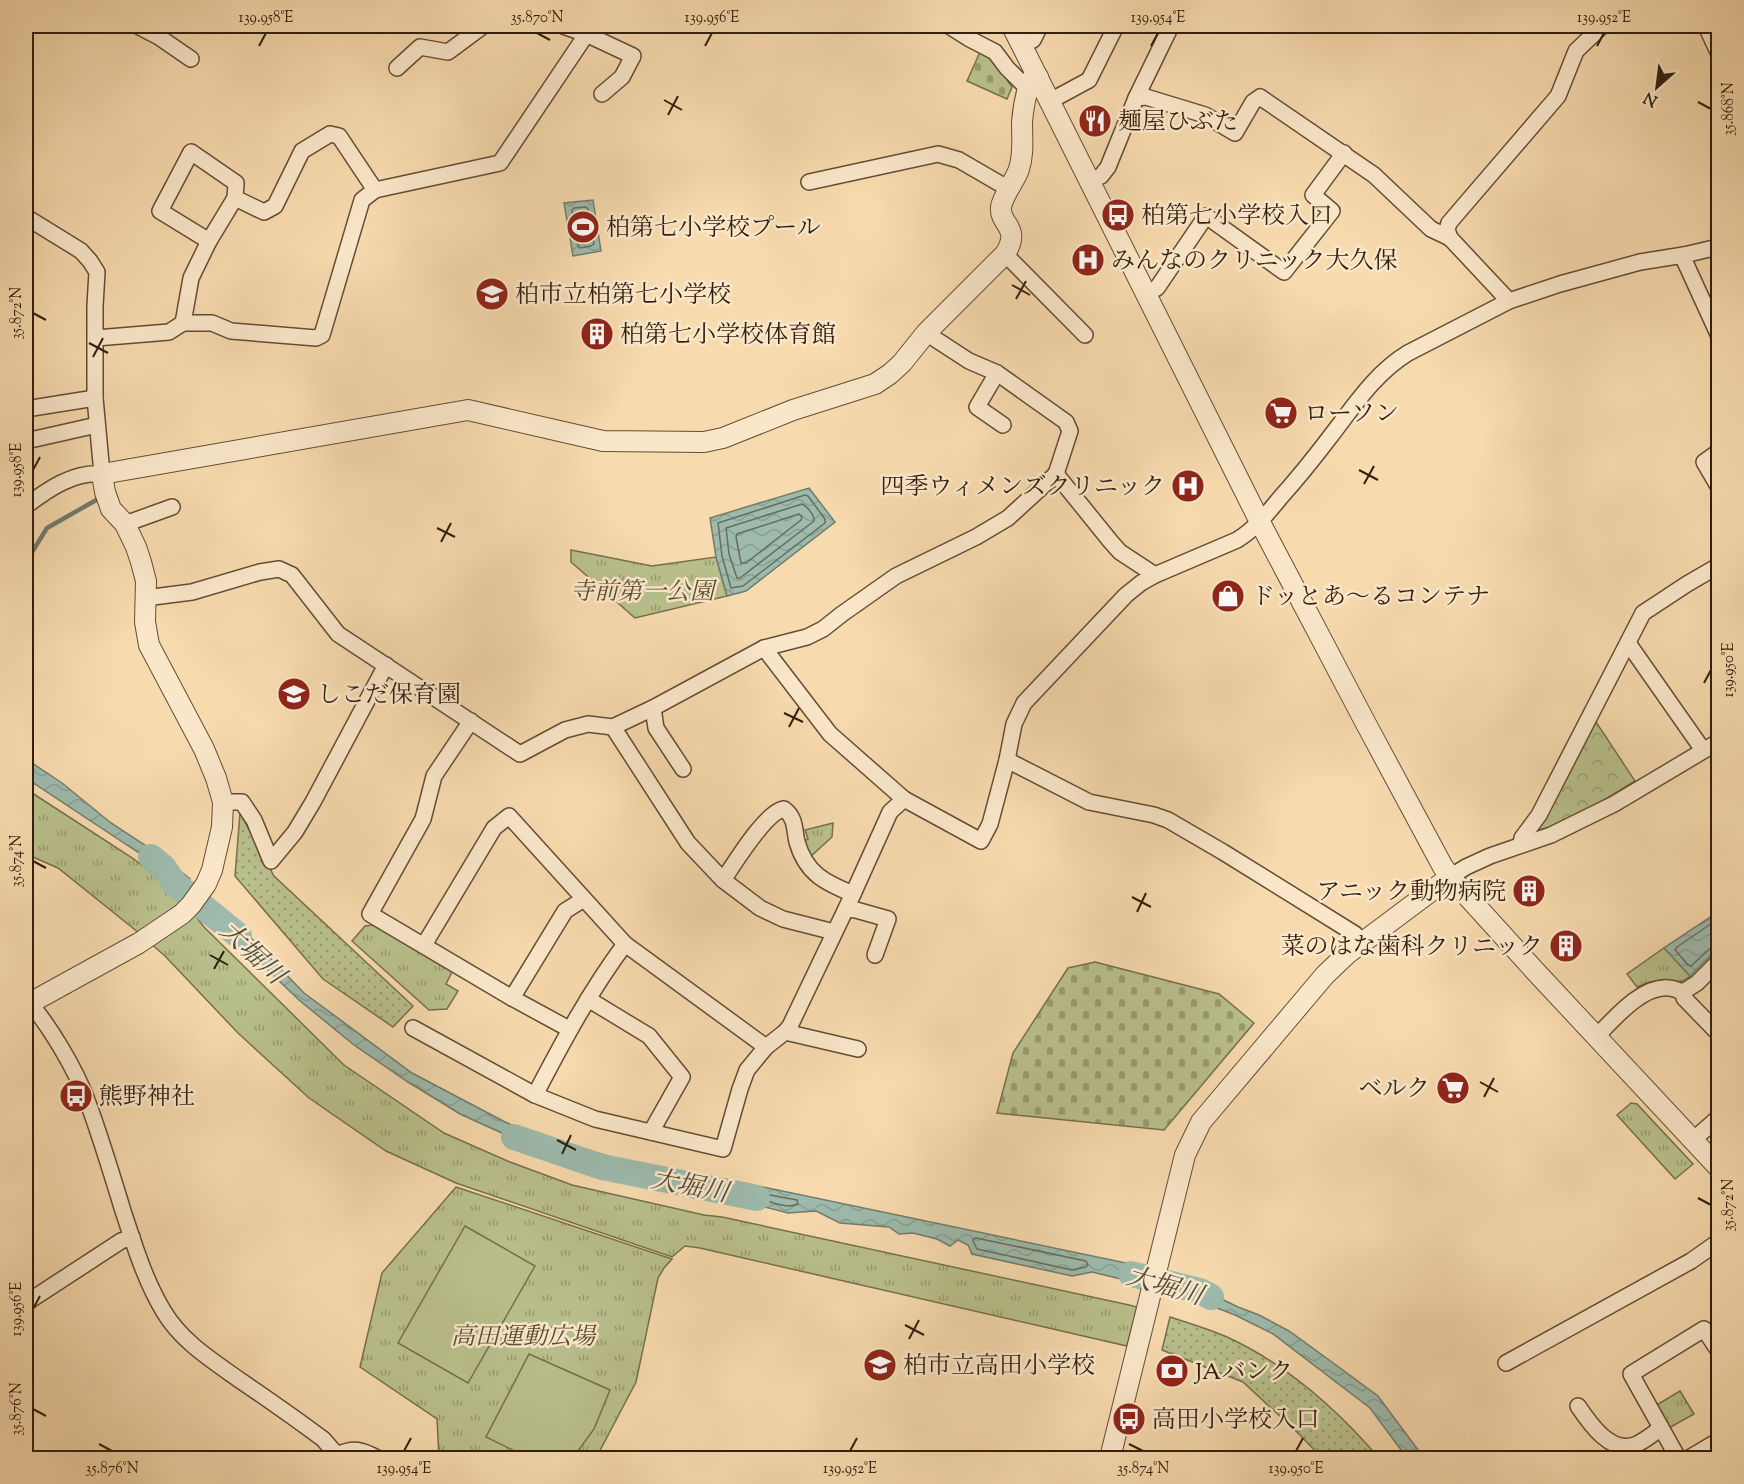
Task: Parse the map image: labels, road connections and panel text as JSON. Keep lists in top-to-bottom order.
{
  "water": ["大堀川"],
  "parks": ["寺前第一公園", "高田運動広場"],
  "places": {
    "restaurant": ["麺屋ひぶた"],
    "bus stop": ["柏第七小学校入口", "熊野神社", "高田小学校入口"],
    "sports": ["柏第七小学校プール"],
    "hospital": ["みんなのクリニック大久保", "四季ウィメンズクリニック"],
    "school or university": ["柏市立柏第七小学校", "しこだ保育園", "柏市立高田小学校"],
    "building": ["柏第七小学校体育館", "アニック動物病院", "菜のはな歯科クリニック"],
    "supermarket": ["ローソン", "ベルク"],
    "shop": ["ドッとあ〜るコンテナ"],
    "bank": ["JAバンク"]
  },
  "north": "bottom left",
  "coordinates": [
    "139.958°E",
    "35.870°N",
    "139.956°E",
    "139.954°E",
    "139.952°E",
    "35.868°N",
    "35.872°N",
    "139.950°E",
    "35.874°N",
    "35.876°N"
  ]
}
